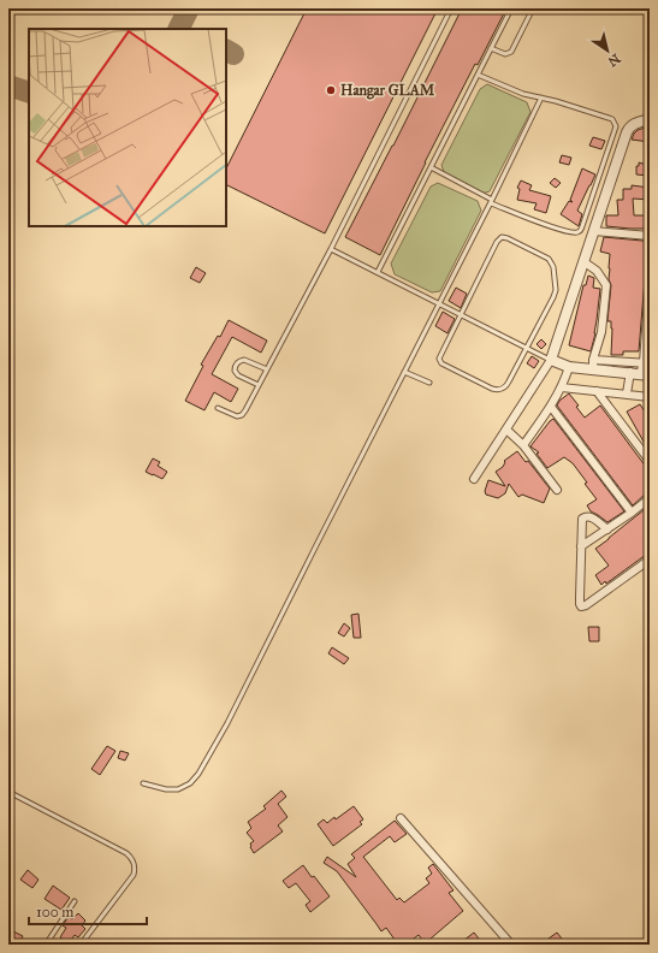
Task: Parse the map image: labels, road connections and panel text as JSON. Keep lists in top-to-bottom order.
{
  "places": ["Hangar GLAM"],
  "scale_bar": "100 m",
  "north": "bottom right"
}
